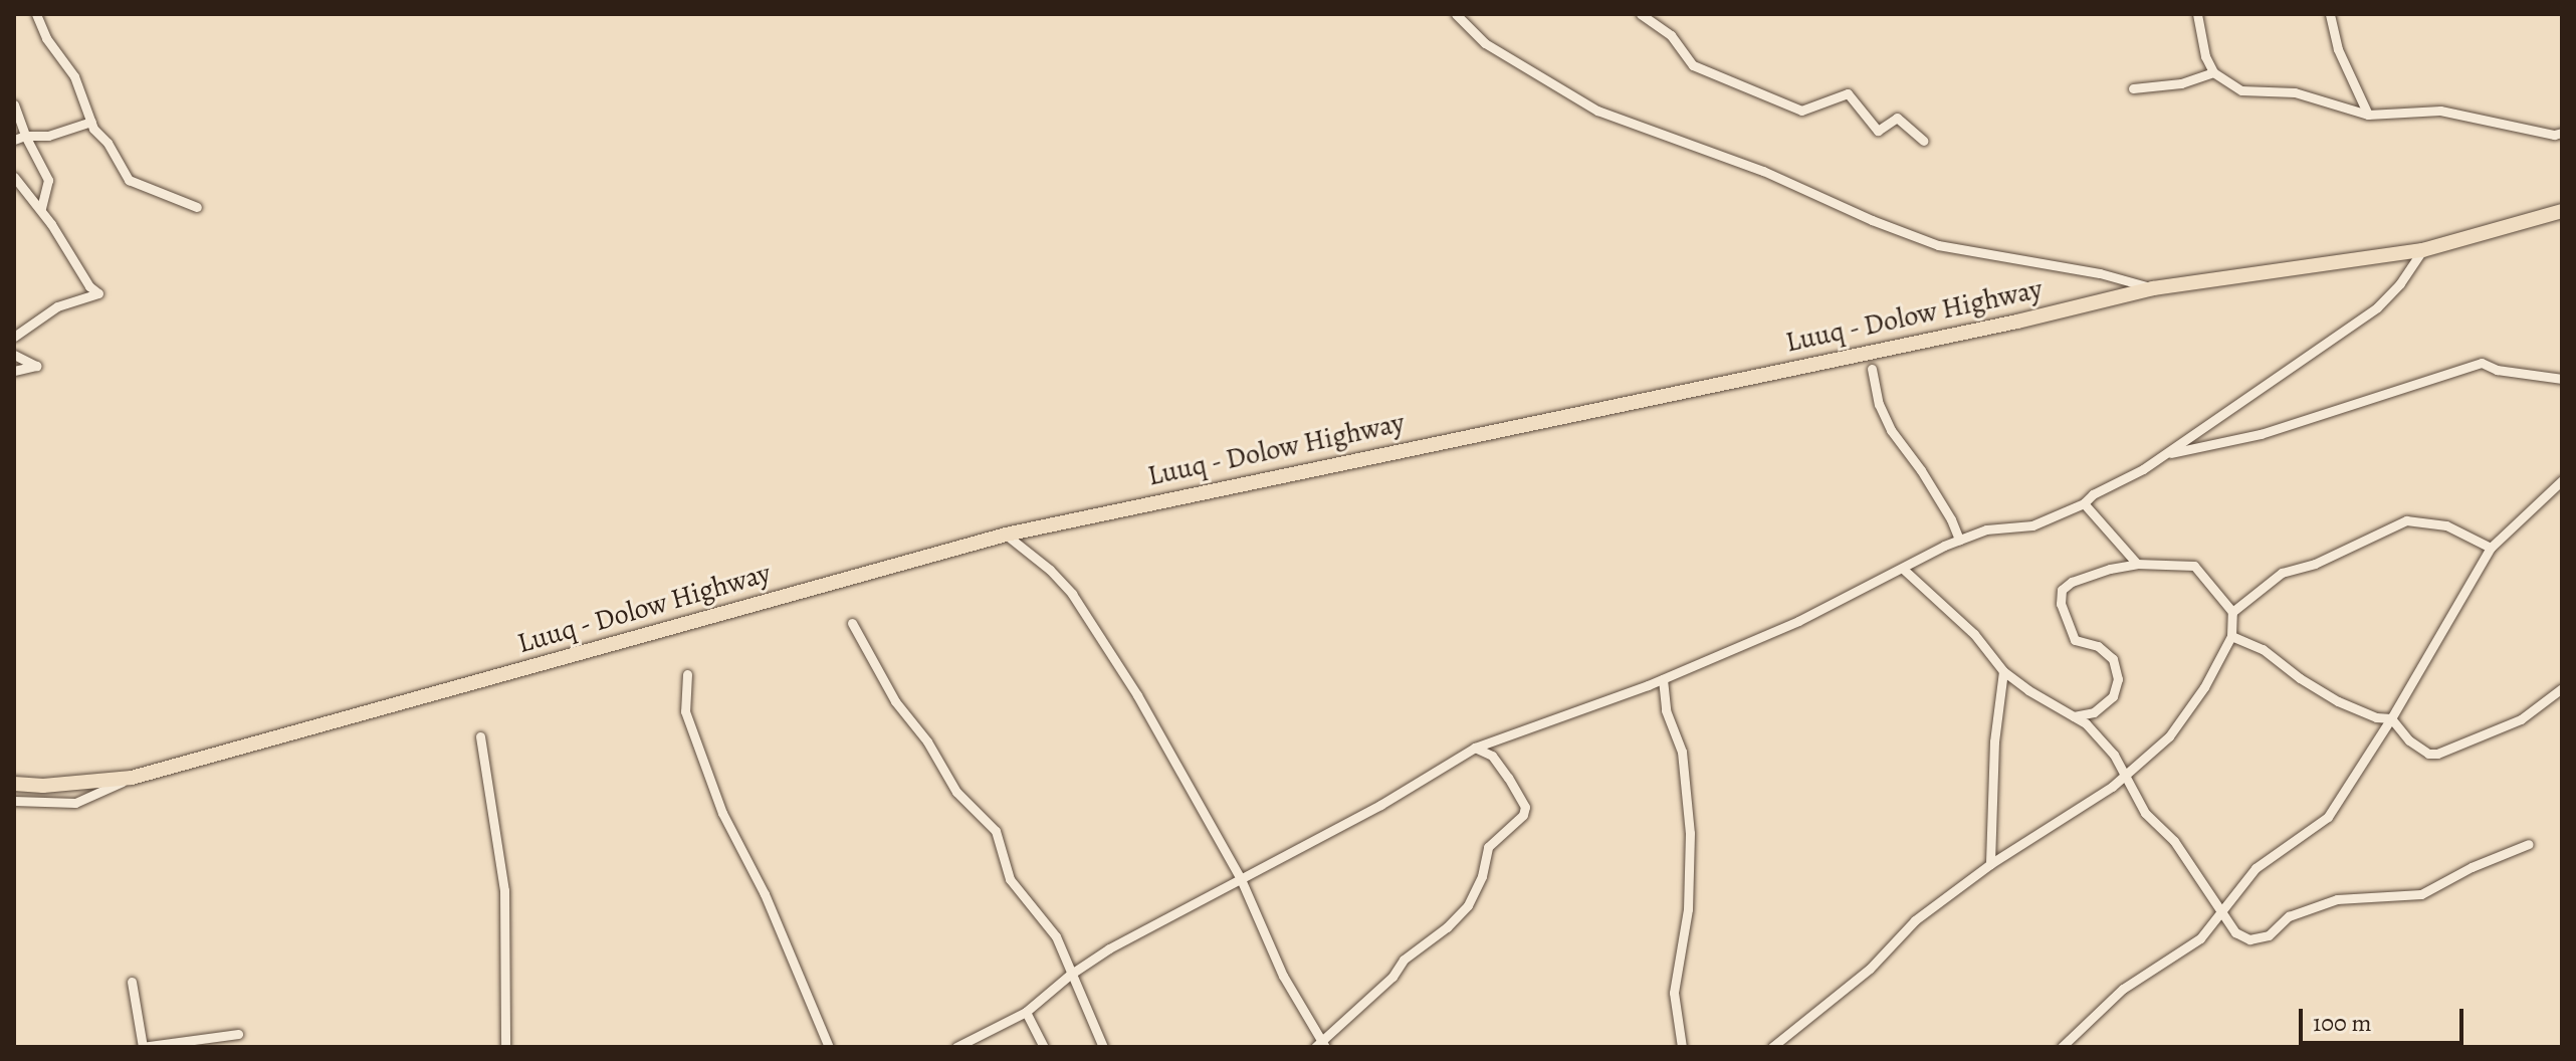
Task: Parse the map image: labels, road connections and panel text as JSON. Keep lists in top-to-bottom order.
{
  "streets": {
    "main road": ["Luuq - Dolow Highway"]
  },
  "scale_bar": "100 m"
}
